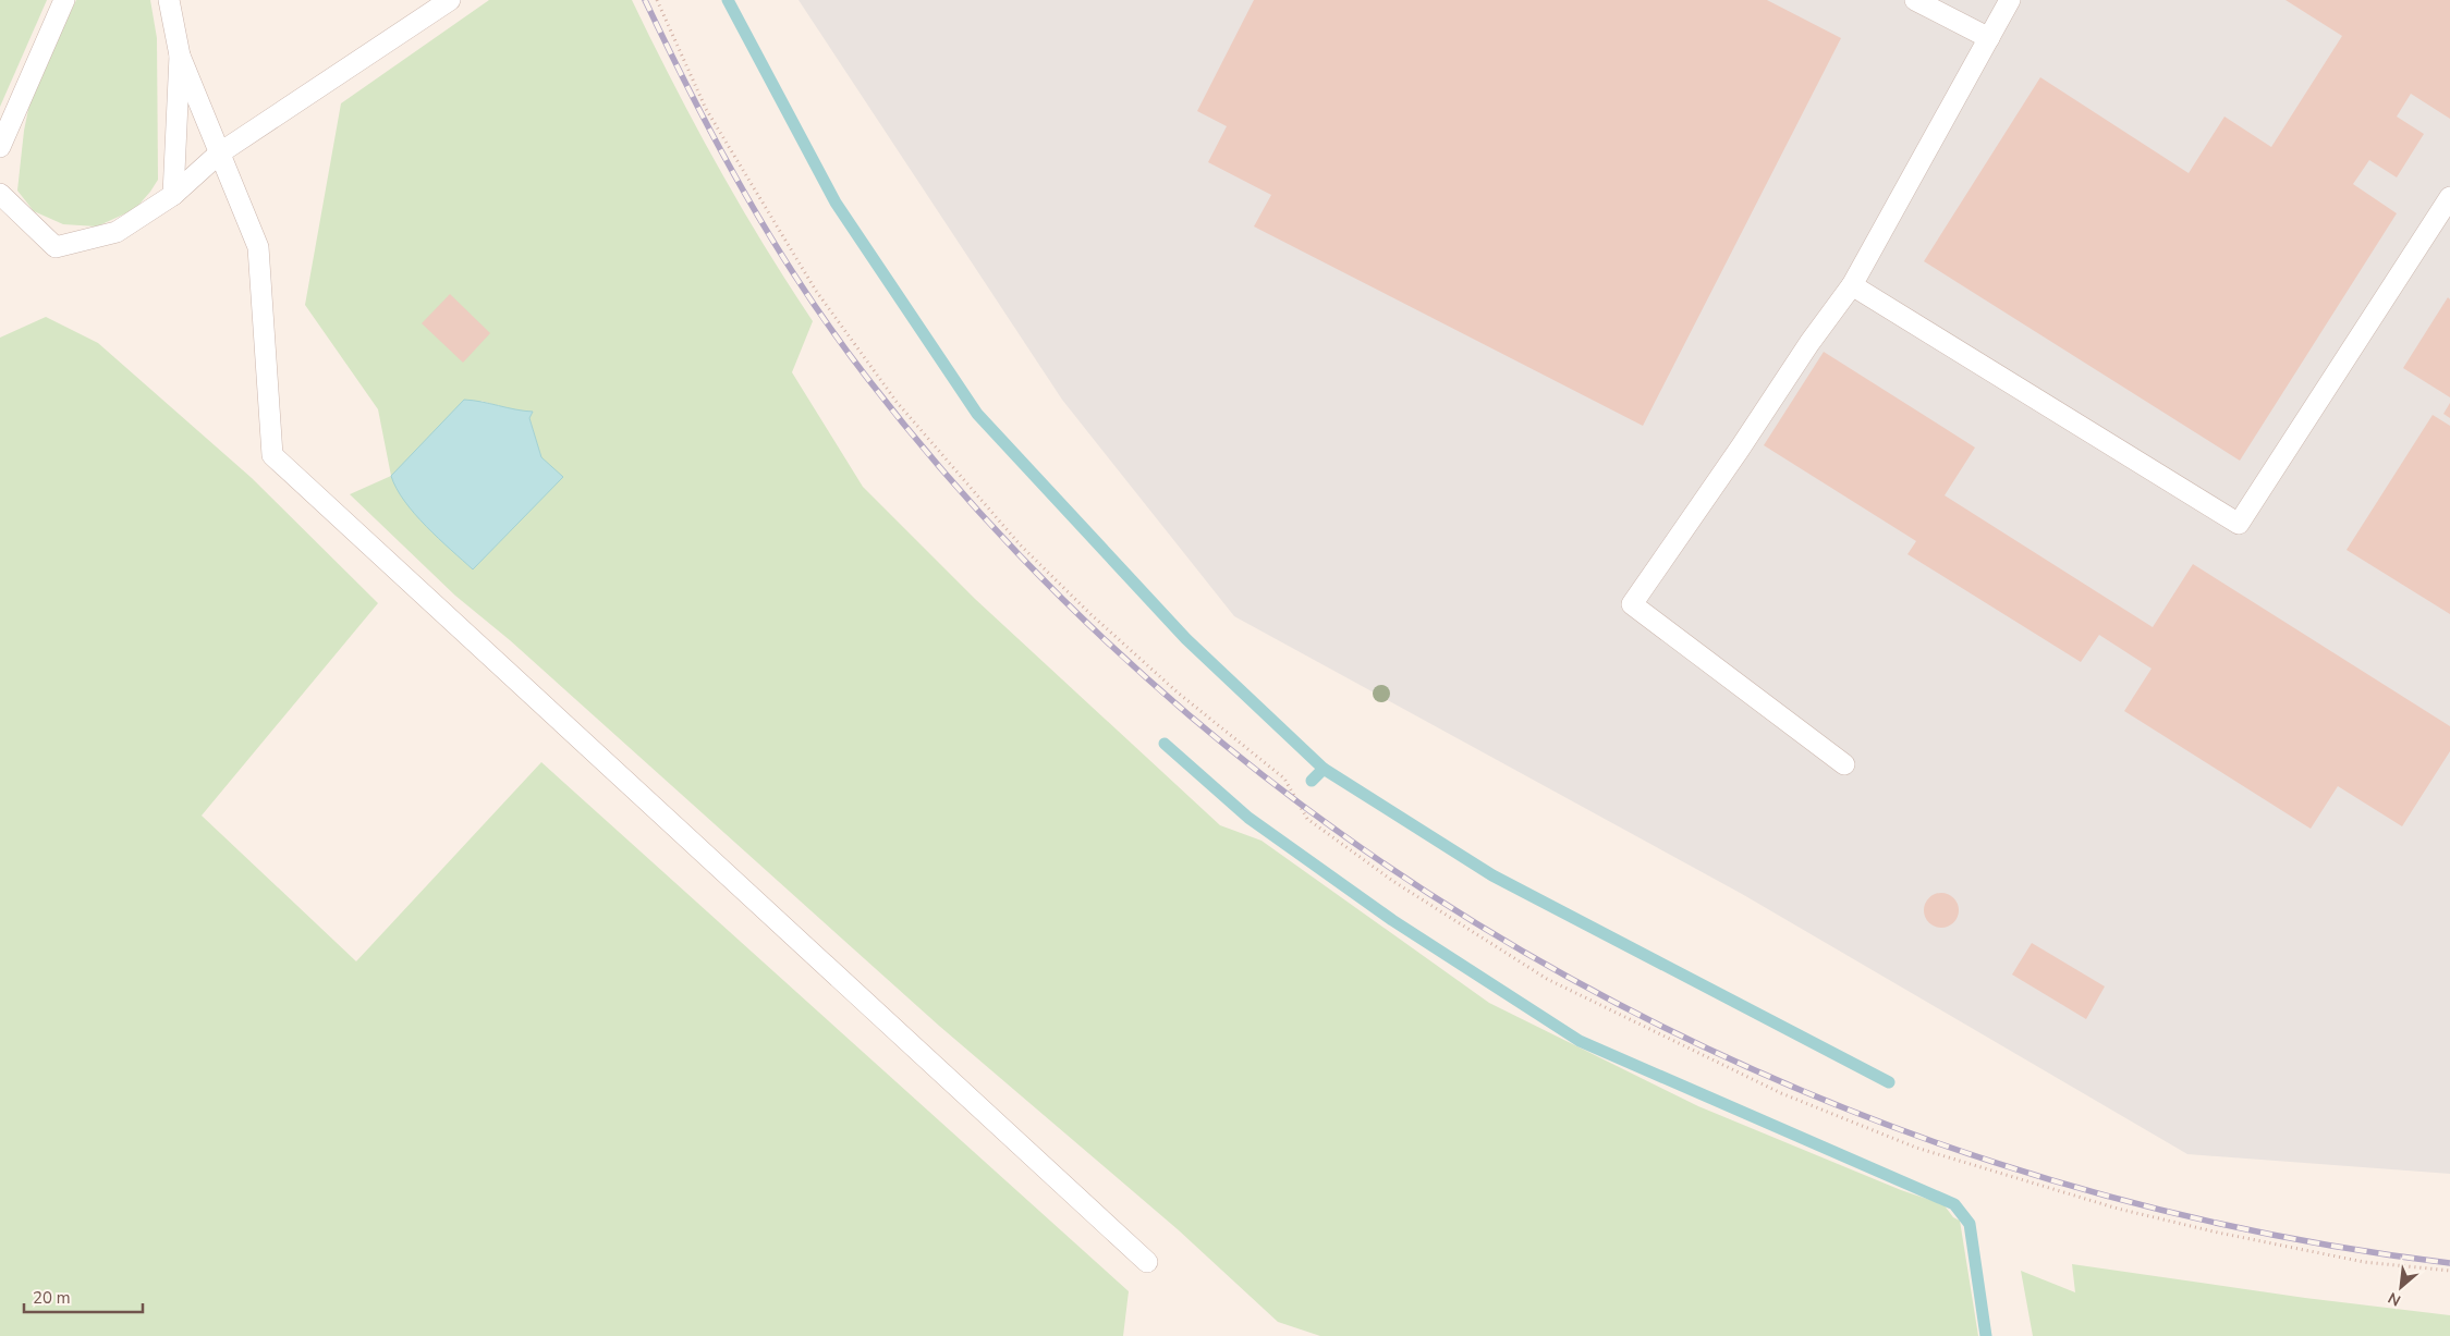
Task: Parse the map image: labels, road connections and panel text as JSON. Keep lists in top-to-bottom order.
{
  "scale_bar": "20 m",
  "north": "bottom left"
}
